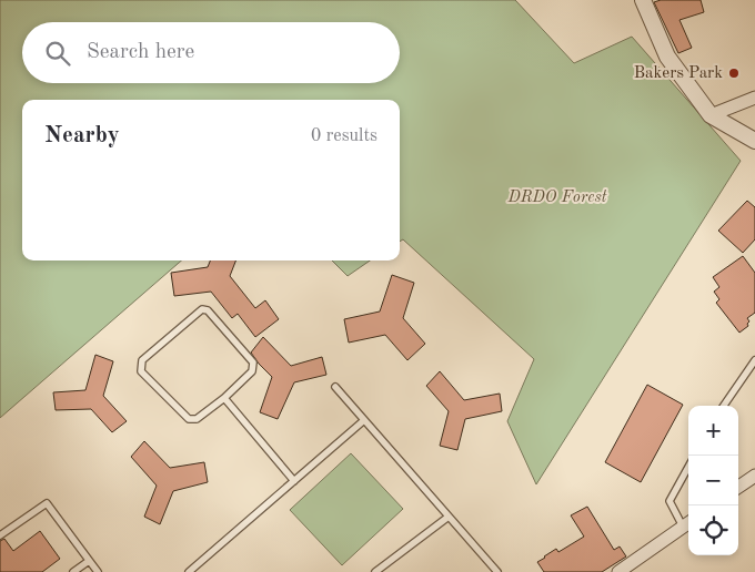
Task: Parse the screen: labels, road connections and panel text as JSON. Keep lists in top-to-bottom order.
{
  "parks": ["DRDO Forest"],
  "places": ["Bakers Park"],
  "page": {
    "search": "Search here",
    "heading": ["Nearby", "0 results"],
    "map_buttons": ["+", "−"]
  }
}
